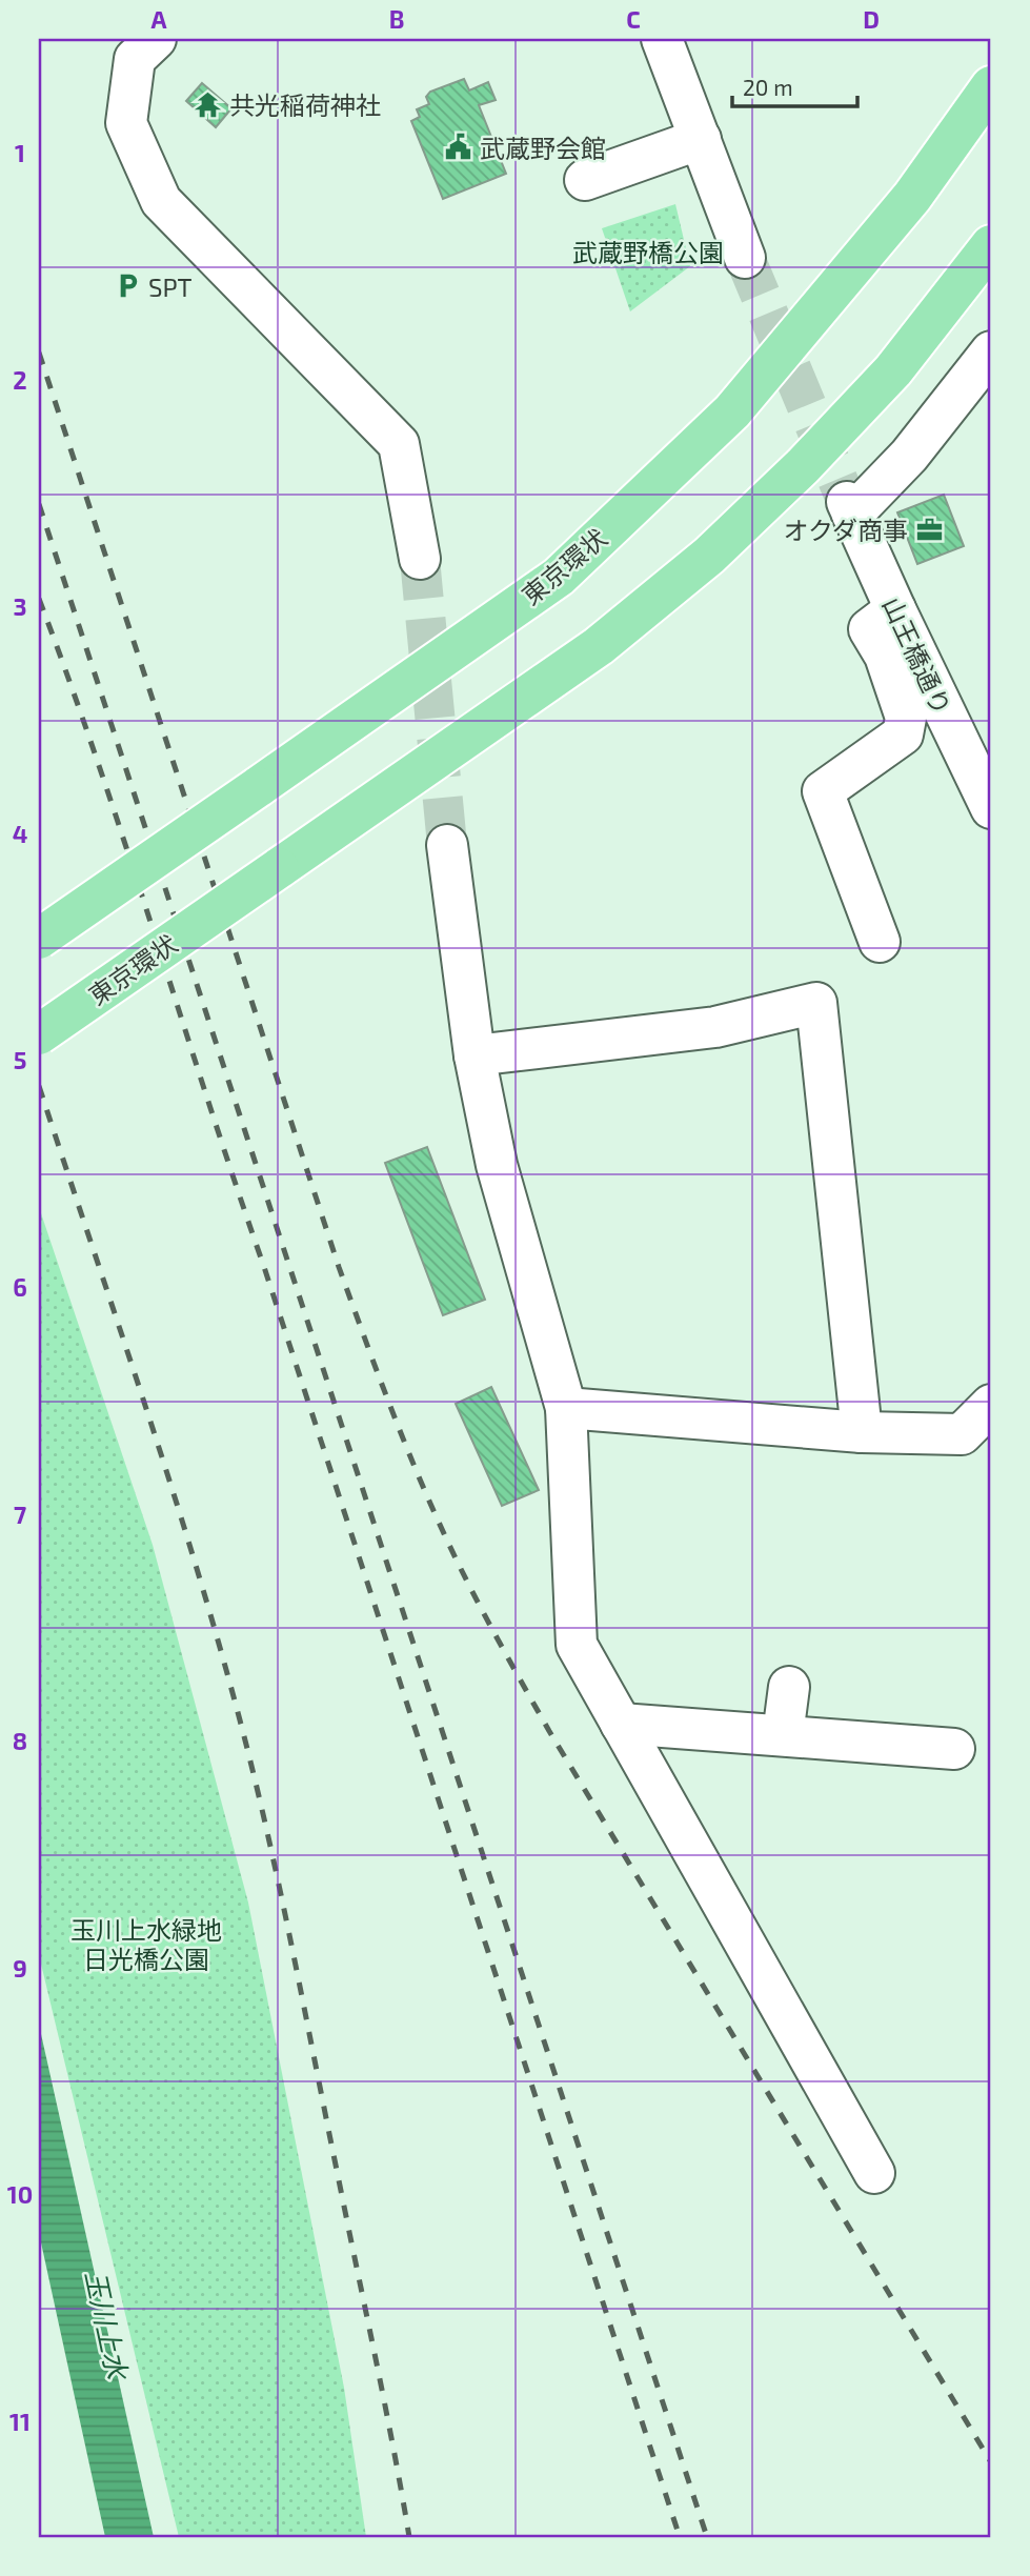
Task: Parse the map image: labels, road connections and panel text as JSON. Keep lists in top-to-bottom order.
{
  "streets": {
    "highway": ["東京環状"],
    "street": ["山王橋通り"]
  },
  "water": ["玉川上水"],
  "parks": ["武蔵野橋公園", "玉川上水緑地 日光橋公園"],
  "places": {
    "temple": ["共光稲荷神社"],
    "public building": ["武蔵野会館"],
    "parking": ["SPT"],
    "office": ["オクダ商事"]
  },
  "scale_bar": "20 m",
  "grid": {
    "columns": [
      "A",
      "B",
      "C",
      "D"
    ],
    "rows": [
      "1",
      "2",
      "3",
      "4",
      "5",
      "6",
      "7",
      "8",
      "9",
      "10",
      "11"
    ]
  }
}
